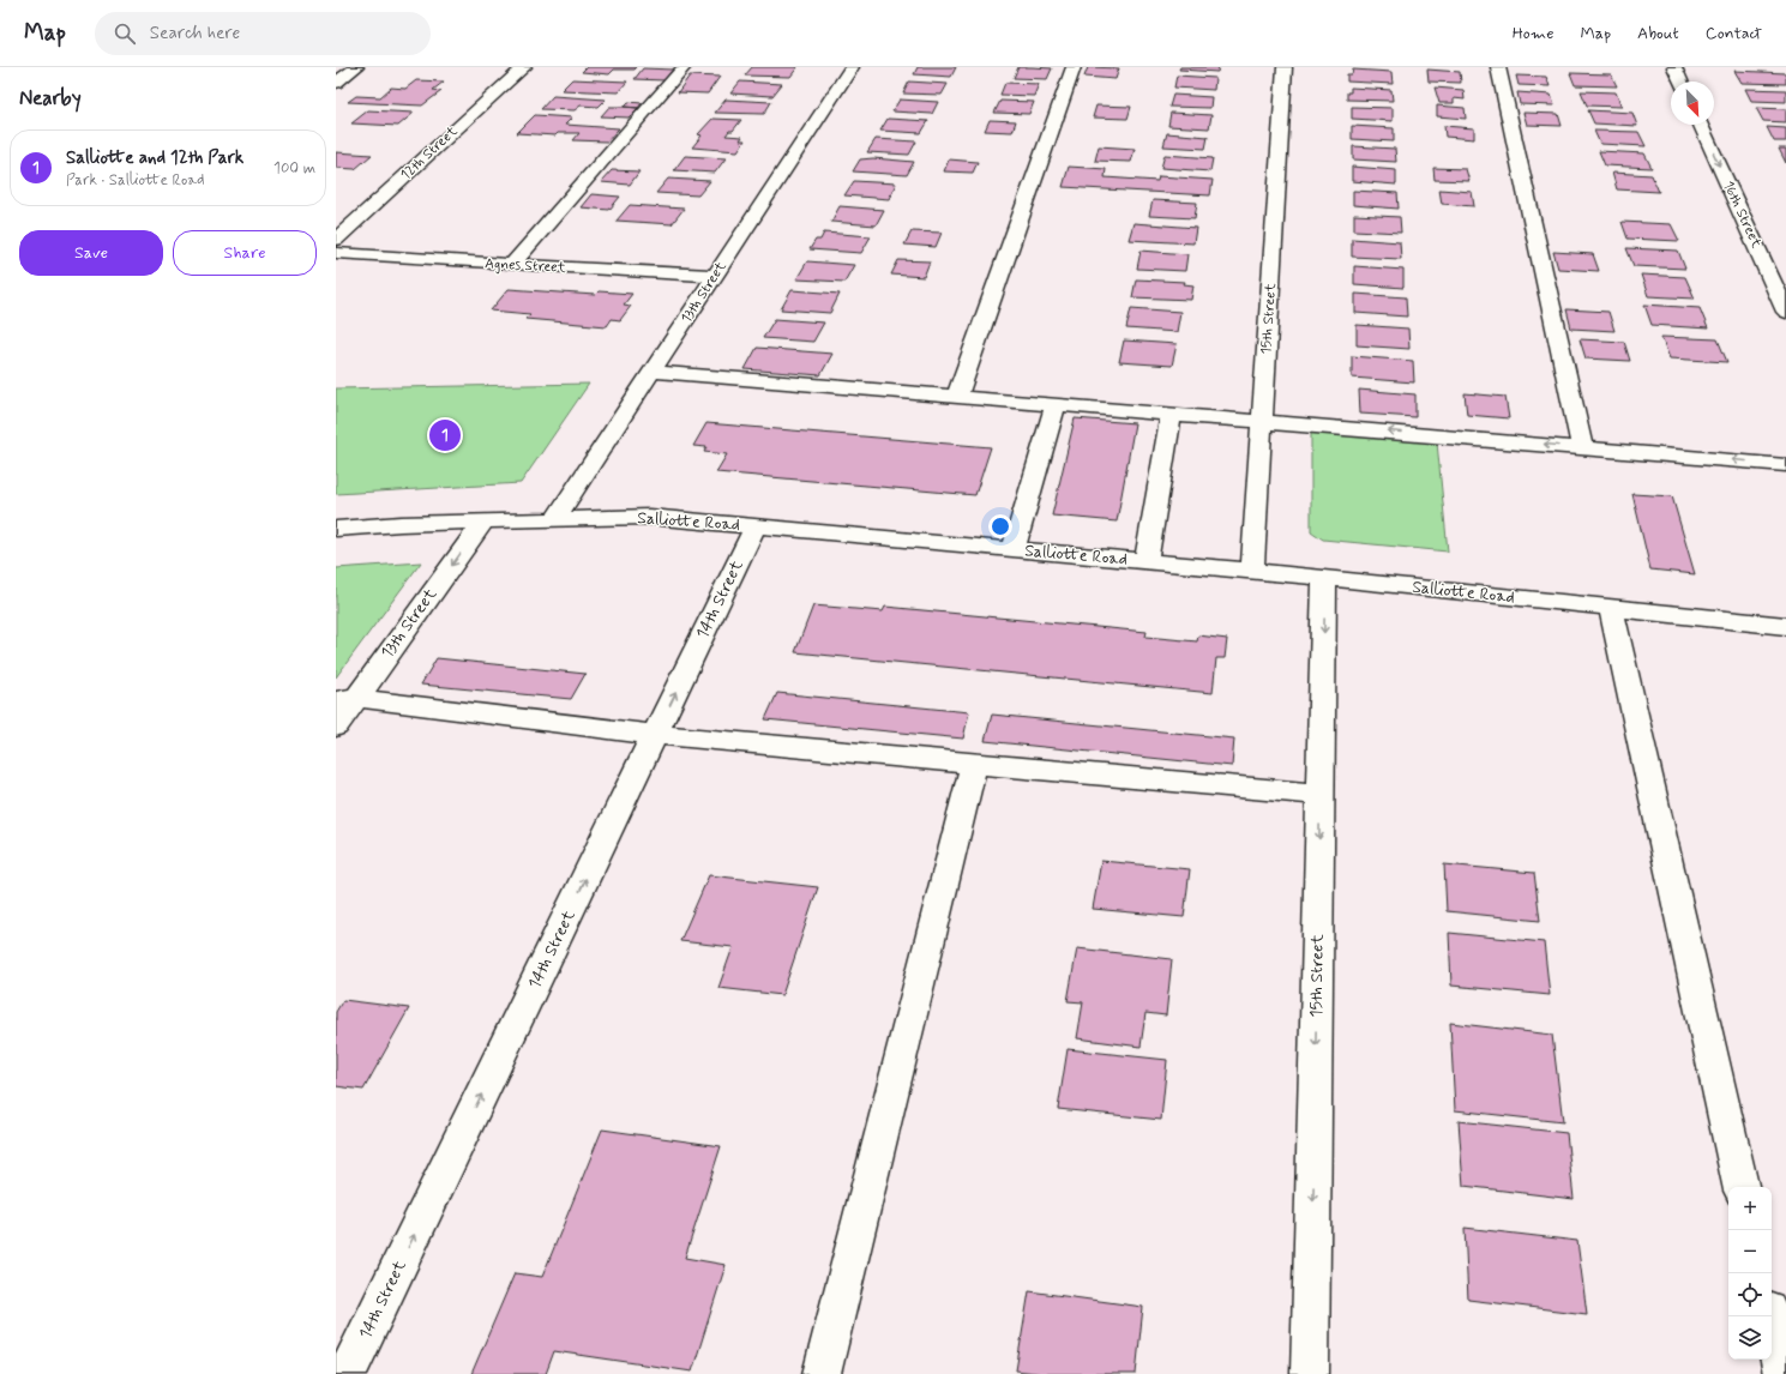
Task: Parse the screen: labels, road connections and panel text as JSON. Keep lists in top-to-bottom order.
{
  "streets": {
    "street": [
      "12th Street",
      "16th Street",
      "Agnes Street",
      "13th Street",
      "15th Street",
      "Salliotte Road",
      "14th Street"
    ]
  },
  "crossings": [
    ["Agnes Street", "13th Street"],
    ["13th Street", "Salliotte Road"],
    ["15th Street", "Salliotte Road"],
    ["Salliotte Road", "14th Street"]
  ],
  "one_way": ["15th Street", "14th Street"],
  "north": "bottom right",
  "page": {
    "header": "Map",
    "search": "Search here",
    "nav": [
      "Home",
      "Map",
      "About",
      "Contact"
    ],
    "heading": "Nearby",
    "list": [
      {
        "mark": "1",
        "name": "Salliotte and 12th Park",
        "note": "Park · Salliotte Road",
        "value": "100 m"
      }
    ],
    "buttons": ["Save", "Share"],
    "pins": "1",
    "map_buttons": ["+", "−"]
  }
}
